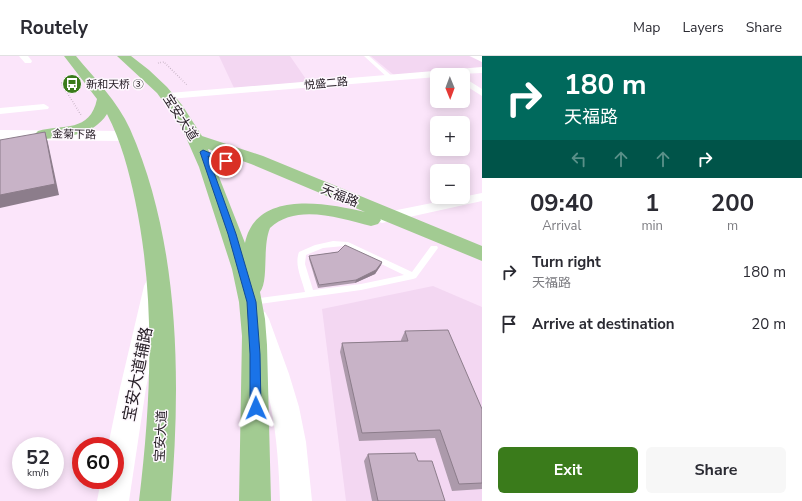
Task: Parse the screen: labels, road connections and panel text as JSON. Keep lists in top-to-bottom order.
{
  "streets": {
    "main road": [
      "宝安大道",
      "金菊下路",
      "天福路",
      "宝安大道辅路"
    ],
    "street": ["悦盛二路"]
  },
  "crossings": [
    ["悦盛二路", "宝安大道"],
    ["宝安大道", "金菊下路"],
    ["宝安大道", "天福路"],
    ["宝安大道", "宝安大道辅路"]
  ],
  "places": {
    "bus stop": ["新和天桥 ③"]
  },
  "north": "bottom",
  "page": {
    "header": "Routely",
    "nav": ["Map", "Layers", "Share"],
    "turn": ["180 m", "天福路"],
    "map_buttons": ["+", "−"],
    "eta": [
      "09:40",
      "Arrival",
      "1",
      "min",
      "200",
      "m"
    ],
    "list": [
      {
        "name": "Turn right",
        "note": "天福路",
        "value": "180 m"
      },
      {
        "name": "Arrive at destination",
        "value": "20 m"
      }
    ],
    "speed": "52 km/h",
    "limit": "60",
    "buttons": ["Exit", "Share"]
  }
}
